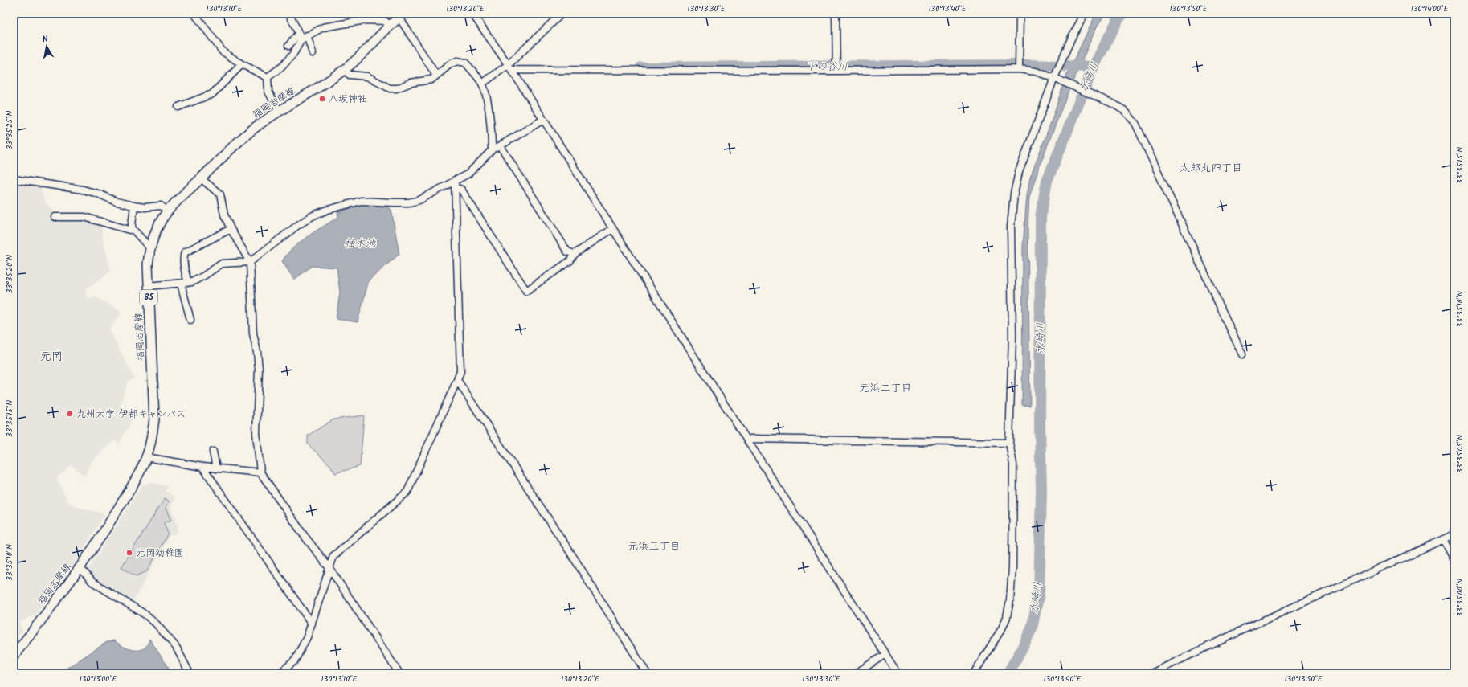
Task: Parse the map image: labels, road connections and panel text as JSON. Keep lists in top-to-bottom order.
{
  "streets": {
    "main road": ["福岡志摩線", "85"]
  },
  "districts": [
    "太郎丸四丁目",
    "元岡",
    "元浜二丁目",
    "元浜三丁目"
  ],
  "water": ["下の谷川", "水崎川", "柚木池"],
  "places": ["八坂神社", "九州大学 伊都キャンパス", "元岡幼稚園"],
  "north": "top",
  "coordinates": [
    "130°13'10\"E",
    "130°13'20\"E",
    "130°13'30\"E",
    "130°13'40\"E",
    "130°13'50\"E",
    "130°14'00\"E",
    "33°35'25\"N",
    "33°35'15\"N",
    "33°35'20\"N",
    "33°35'10\"N",
    "33°35'05\"N",
    "33°35'00\"N",
    "130°13'00\"E"
  ]
}
